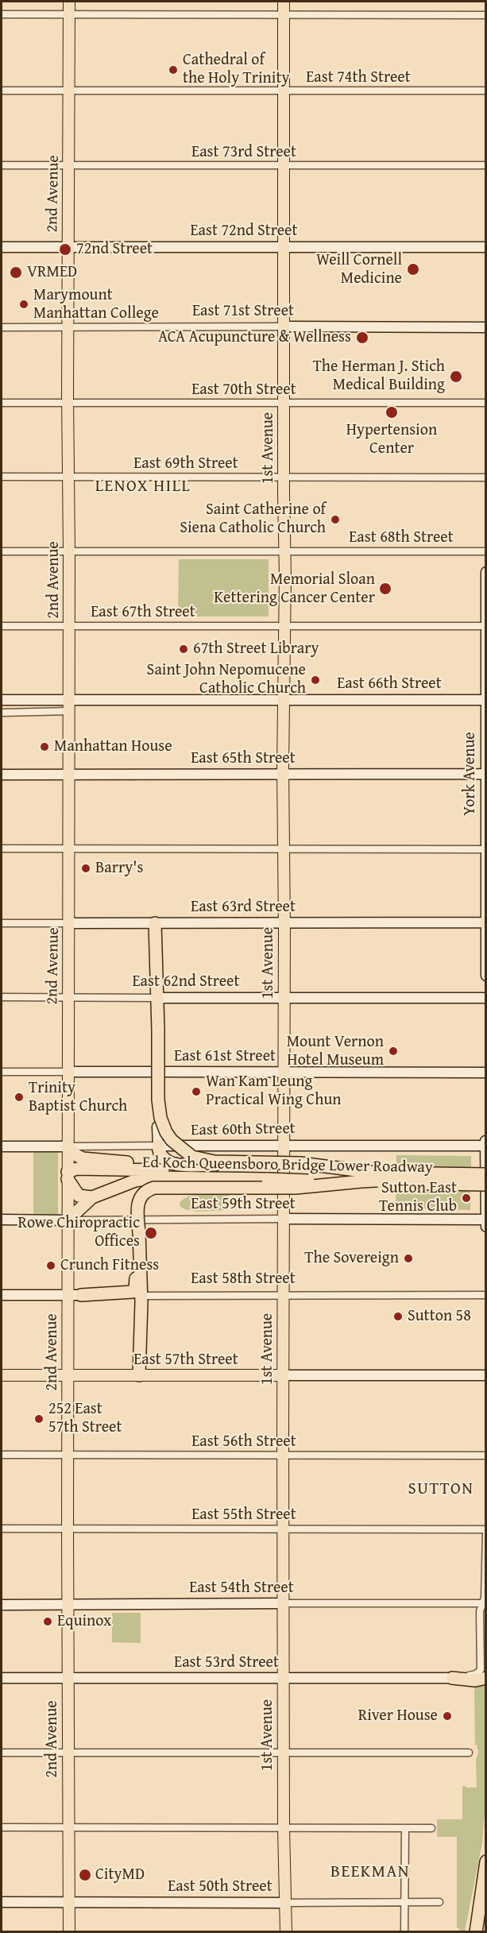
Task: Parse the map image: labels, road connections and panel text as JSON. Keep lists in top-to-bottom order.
{
  "streets": {
    "highway": ["Ed Koch Queensboro Bridge Lower Roadway"],
    "main road": [
      "2nd Avenue",
      "East 72nd Street",
      "East 71st Street",
      "1st Avenue",
      "East 66th Street",
      "East 65th Street",
      "York Avenue",
      "East 63rd Street",
      "East 62nd Street",
      "East 61st Street",
      "East 60th Street",
      "East 59th Street",
      "East 58th Street",
      "East 57th Street",
      "East 54th Street",
      "East 53rd Street",
      "East 50th Street"
    ],
    "street": [
      "East 74th Street",
      "East 73rd Street",
      "East 70th Street",
      "East 69th Street",
      "East 68th Street",
      "East 67th Street",
      "East 56th Street",
      "East 55th Street"
    ]
  },
  "crossings": [
    ["East 74th Street", "2nd Avenue"],
    ["East 74th Street", "1st Avenue"],
    ["East 73rd Street", "2nd Avenue"],
    ["East 73rd Street", "1st Avenue"],
    ["2nd Avenue", "East 72nd Street"],
    ["2nd Avenue", "East 71st Street"],
    ["2nd Avenue", "East 70th Street"],
    ["2nd Avenue", "East 69th Street"],
    ["2nd Avenue", "East 68th Street"],
    ["2nd Avenue", "East 67th Street"],
    ["2nd Avenue", "East 66th Street"],
    ["2nd Avenue", "East 65th Street"],
    ["2nd Avenue", "East 63rd Street"],
    ["2nd Avenue", "East 62nd Street"],
    ["2nd Avenue", "East 61st Street"],
    ["2nd Avenue", "East 60th Street"],
    ["2nd Avenue", "East 59th Street"],
    ["2nd Avenue", "East 58th Street"],
    ["2nd Avenue", "East 57th Street"],
    ["2nd Avenue", "East 56th Street"],
    ["2nd Avenue", "East 55th Street"],
    ["2nd Avenue", "East 54th Street"],
    ["2nd Avenue", "East 53rd Street"],
    ["2nd Avenue", "East 50th Street"],
    ["East 72nd Street", "1st Avenue"],
    ["East 71st Street", "1st Avenue"],
    ["East 70th Street", "1st Avenue"],
    ["1st Avenue", "East 69th Street"],
    ["1st Avenue", "East 68th Street"],
    ["1st Avenue", "East 67th Street"],
    ["1st Avenue", "East 66th Street"],
    ["1st Avenue", "East 65th Street"],
    ["1st Avenue", "East 63rd Street"],
    ["1st Avenue", "East 62nd Street"],
    ["1st Avenue", "East 61st Street"],
    ["1st Avenue", "East 60th Street"],
    ["1st Avenue", "East 59th Street"],
    ["1st Avenue", "East 58th Street"],
    ["1st Avenue", "East 57th Street"],
    ["1st Avenue", "East 56th Street"],
    ["1st Avenue", "East 55th Street"],
    ["1st Avenue", "East 54th Street"],
    ["1st Avenue", "East 53rd Street"],
    ["1st Avenue", "East 50th Street"],
    ["East 67th Street", "York Avenue"],
    ["East 66th Street", "York Avenue"],
    ["East 65th Street", "York Avenue"],
    ["York Avenue", "East 63rd Street"]
  ],
  "districts": ["LENOX HILL", "SUTTON", "BEEKMAN"],
  "places": [
    "Cathedral of the Holy Trinity",
    "72nd Street",
    "Weill Cornell Medicine",
    "VRMED",
    "Marymount Manhattan College",
    "ACA Acupuncture & Wellness",
    "The Herman J. Stich Medical Building",
    "Hypertension Center",
    "Saint Catherine of Siena Catholic Church",
    "Memorial Sloan Kettering Cancer Center",
    "67th Street Library",
    "Saint John Nepomucene Catholic Church",
    "Manhattan House",
    "Barry's",
    "Mount Vernon Hotel Museum",
    "Wan Kam Leung Practical Wing Chun",
    "Trinity Baptist Church",
    "Sutton East Tennis Club",
    "Rowe Chiropractic Offices",
    "The Sovereign",
    "Crunch Fitness",
    "Sutton 58",
    "252 East 57th Street",
    "Equinox",
    "River House",
    "CityMD"
  ]
}
